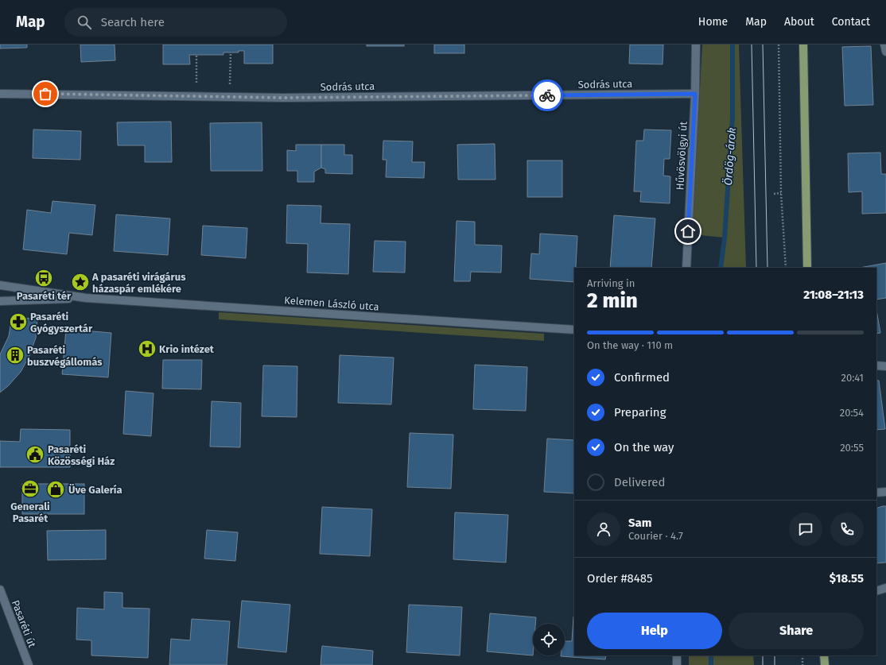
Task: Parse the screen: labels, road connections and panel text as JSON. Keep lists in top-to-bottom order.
{
  "streets": {
    "street": [
      "Sodrás utca",
      "Hűvösvölgyi út",
      "Kelemen László utca",
      "Pasaréti út"
    ]
  },
  "crossings": [
    ["Sodrás utca", "Hűvösvölgyi út"]
  ],
  "water": ["Ördög-árok"],
  "places": {
    "bus stop": ["Pasaréti tér"],
    "place": ["A pasaréti virágárus házaspár emlékére"],
    "pharmacy": ["Pasaréti Gyógyszertár"],
    "hospital": ["Krio intézet"],
    "building": ["Pasaréti buszvégállomás"],
    "public building": ["Pasaréti Közösségi Ház"],
    "office": ["Generali Pasarét"],
    "shop": ["Üve Galería"]
  },
  "page": {
    "header": "Map",
    "search": "Search here",
    "nav": [
      "Home",
      "Map",
      "About",
      "Contact"
    ],
    "heading": ["2 min", "Arriving in", "21:08–21:13"],
    "panel": [
      "Sam",
      "Courier · 4.7",
      "Order #8485",
      "$18.55"
    ],
    "bar": "On the way · 110 m",
    "list": [
      ["Confirmed", "20:41"],
      ["Preparing", "20:54"],
      ["On the way", "20:55"],
      "Delivered"
    ],
    "buttons": ["Help", "Share"]
  }
}
